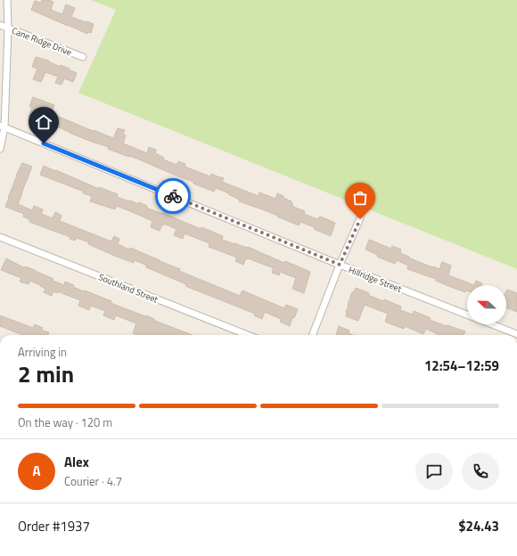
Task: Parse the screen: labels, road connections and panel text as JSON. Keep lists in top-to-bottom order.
{
  "streets": {
    "street": ["Cane Ridge Drive", "Hillridge Street", "Southland Street"]
  },
  "north": "left",
  "page": {
    "heading": ["2 min", "Arriving in", "12:54–12:59"],
    "panel": [
      "Alex",
      "Courier · 4.7",
      "Order #1937",
      "$24.43"
    ],
    "bar": "On the way · 120 m",
    "round": "A"
  }
}
